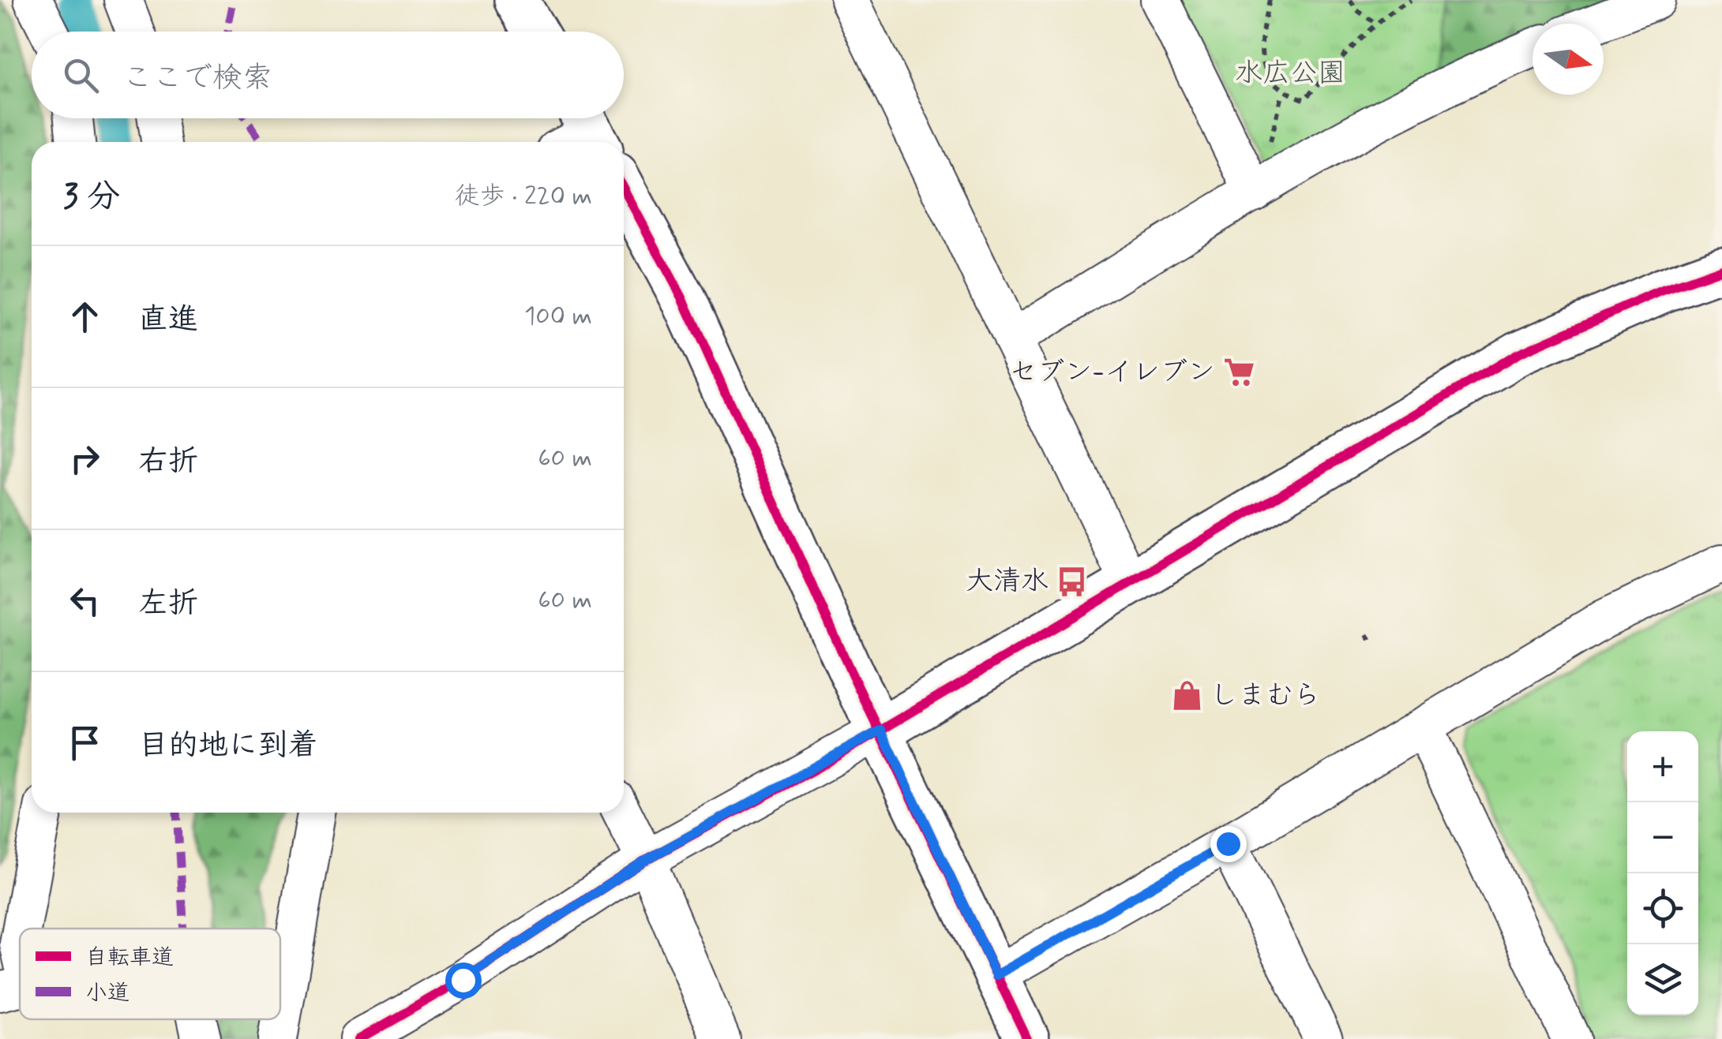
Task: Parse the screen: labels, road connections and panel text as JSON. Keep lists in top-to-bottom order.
{
  "parks": ["水広公園"],
  "places": {
    "supermarket": ["セブン-イレブン"],
    "bus stop": ["大清水"],
    "shop": ["しまむら"]
  },
  "legend": ["自転車道", "小道"],
  "north": "right",
  "page": {
    "search": "ここで検索",
    "heading": ["3 分", "徒歩 · 220 m"],
    "list": [
      ["直進", "100 m"],
      ["右折", "60 m"],
      ["左折", "60 m"],
      "目的地に到着"
    ],
    "map_buttons": ["+", "−"]
  }
}
